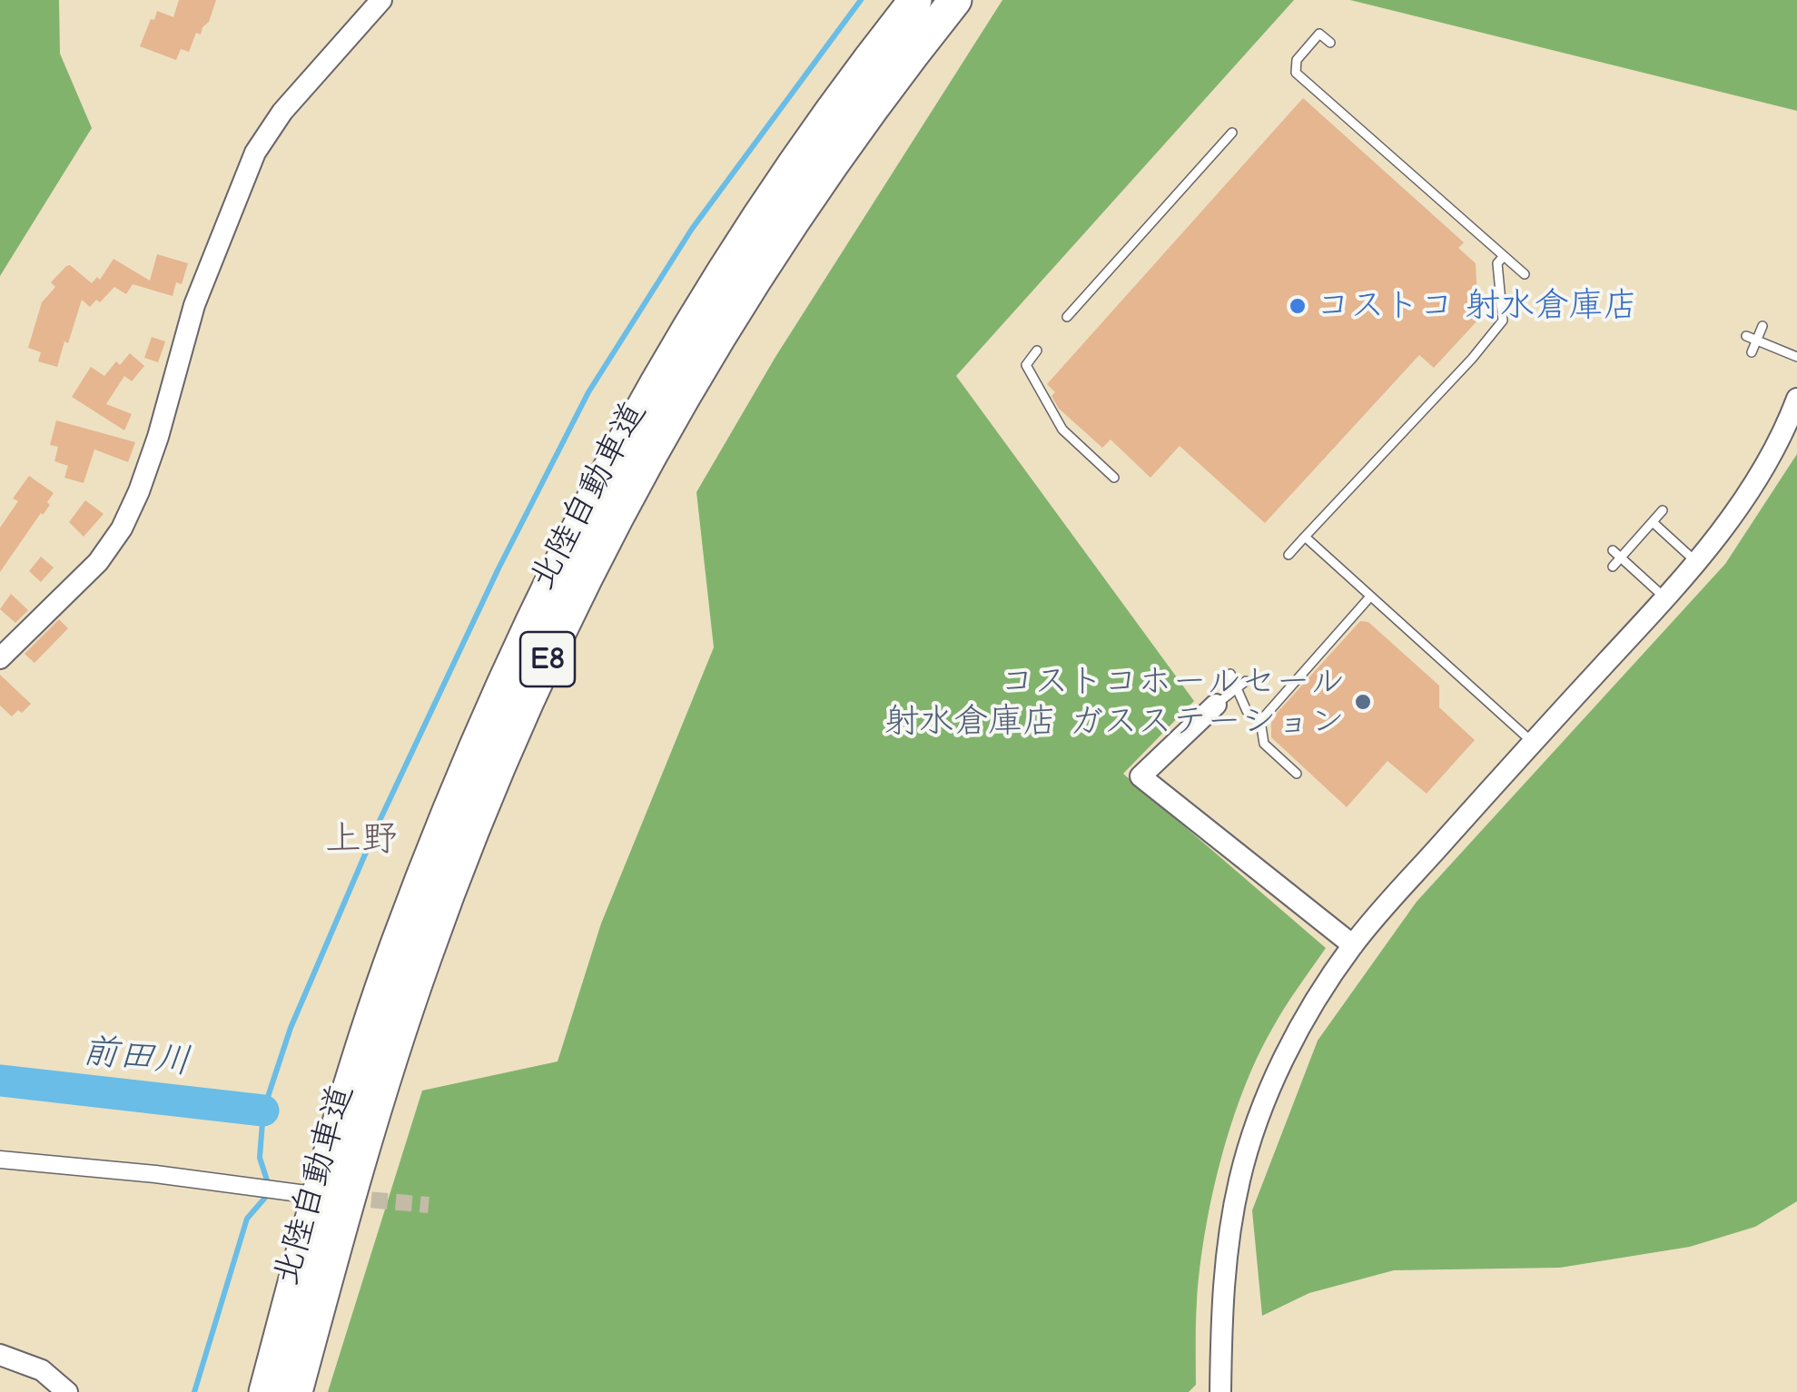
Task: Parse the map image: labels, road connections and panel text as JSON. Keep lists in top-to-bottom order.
{
  "streets": {
    "highway": ["北陸自動車道", "E8"]
  },
  "districts": ["上野"],
  "water": ["前田川"],
  "places": ["コストコ 射水倉庫店", "コストコホールセール 射水倉庫店 ガスステーション"]
}
